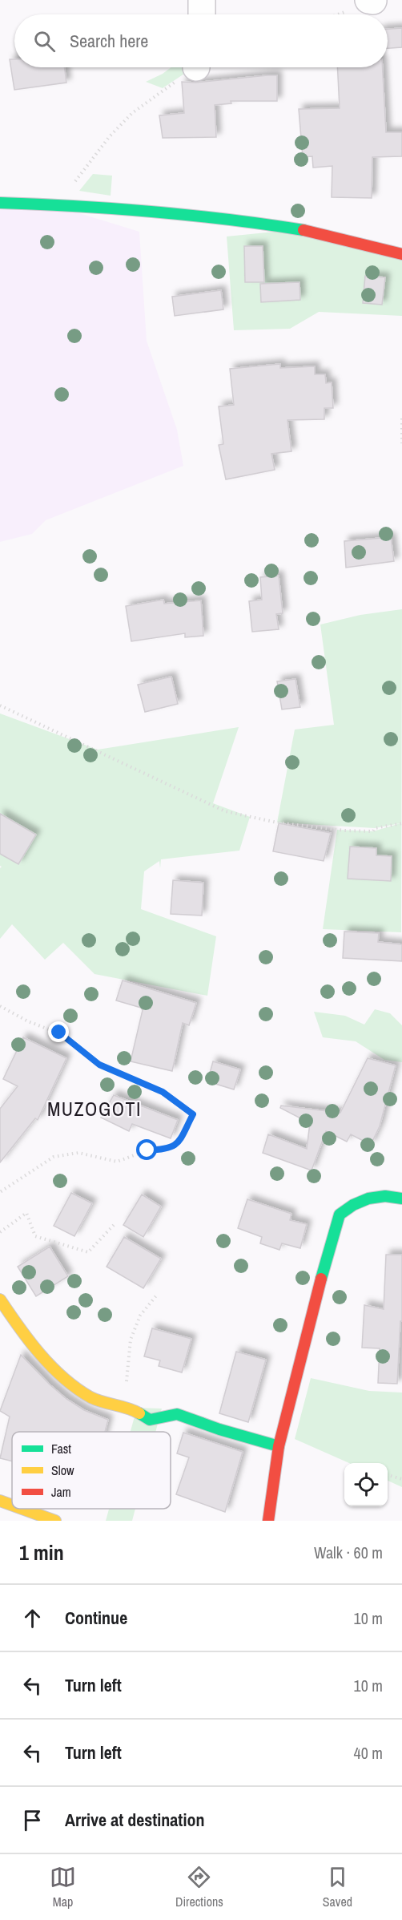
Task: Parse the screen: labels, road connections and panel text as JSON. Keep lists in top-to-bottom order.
{
  "districts": ["MUZOGOTI"],
  "legend": ["Fast", "Slow", "Jam"],
  "page": {
    "search": "Search here",
    "heading": ["1 min", "Walk · 60 m"],
    "list": [
      ["Continue", "10 m"],
      ["Turn left", "10 m"],
      ["Turn left", "40 m"],
      "Arrive at destination"
    ],
    "nav": ["Map", "Directions", "Saved"]
  }
}
